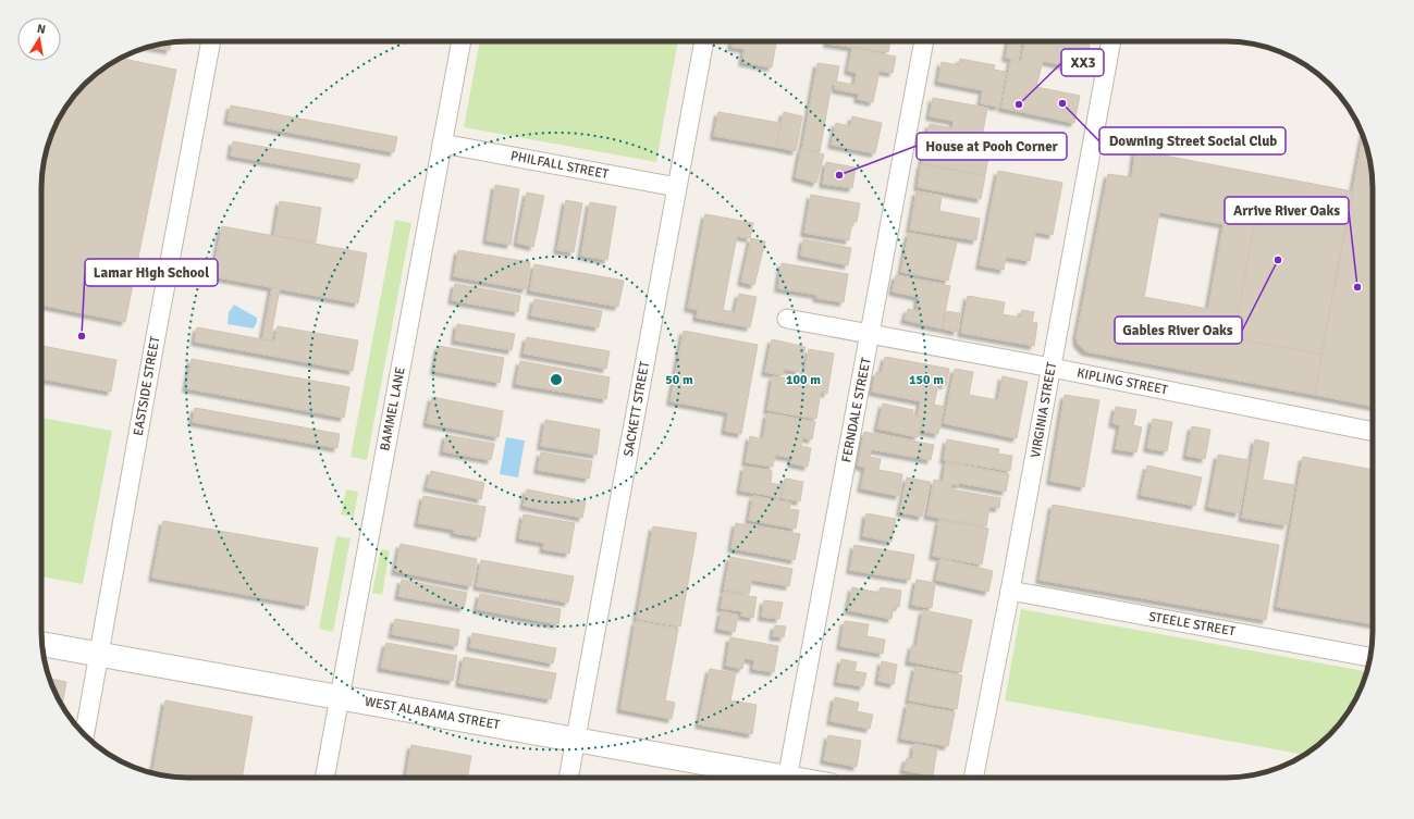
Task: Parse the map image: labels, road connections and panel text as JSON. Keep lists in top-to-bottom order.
{
  "streets": {
    "street": [
      "PHILFALL STREET",
      "KIPLING STREET",
      "EASTSIDE STREET",
      "BAMMEL LANE",
      "SACKETT STREET",
      "FERNDALE STREET",
      "VIRGINIA STREET",
      "STEELE STREET",
      "WEST ALABAMA STREET"
    ]
  },
  "crossings": [
    ["PHILFALL STREET", "BAMMEL LANE"],
    ["PHILFALL STREET", "SACKETT STREET"],
    ["KIPLING STREET", "FERNDALE STREET"],
    ["KIPLING STREET", "VIRGINIA STREET"],
    ["EASTSIDE STREET", "WEST ALABAMA STREET"],
    ["BAMMEL LANE", "WEST ALABAMA STREET"],
    ["SACKETT STREET", "WEST ALABAMA STREET"],
    ["VIRGINIA STREET", "STEELE STREET"]
  ],
  "places": [
    "Downing Street Social Club",
    "XX3",
    "House at Pooh Corner",
    "Gables River Oaks",
    "Arrive River Oaks",
    "Lamar High School"
  ],
  "north": "top",
  "rings": ["50 m", "100 m", "150 m"]
}
